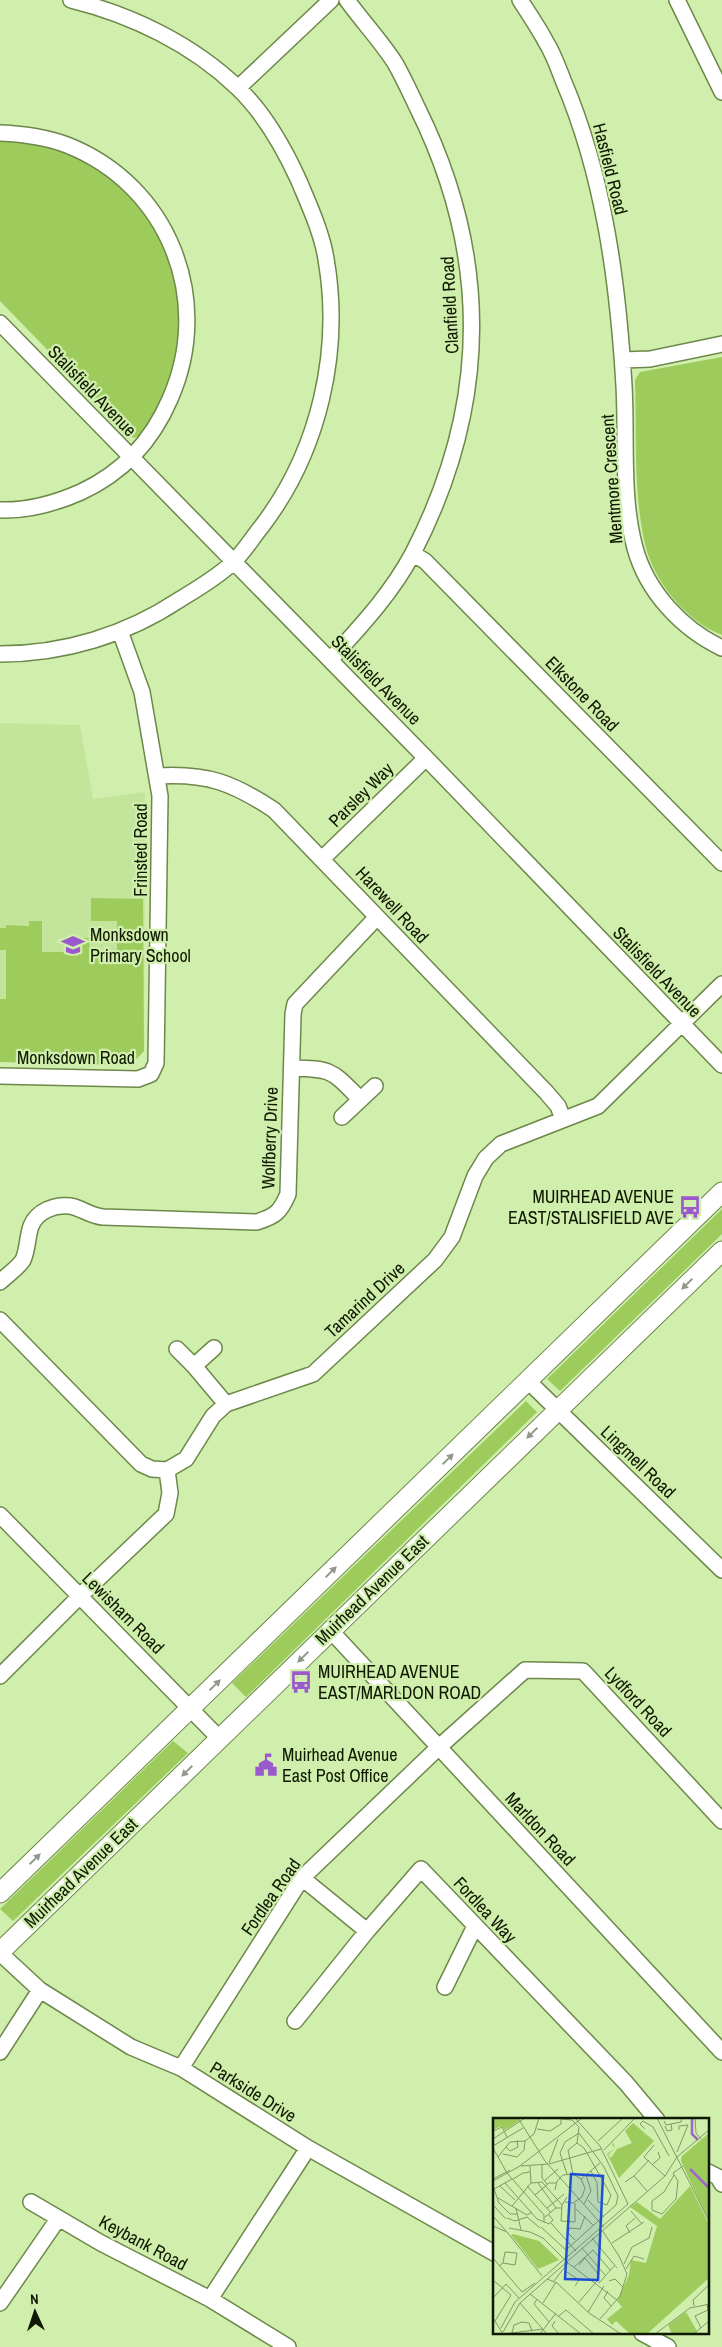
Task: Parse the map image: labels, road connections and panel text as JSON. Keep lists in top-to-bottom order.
{
  "streets": {
    "street": [
      "Hasfield Road",
      "Clanfield Road",
      "Stalisfield Avenue",
      "Mentmore Crescent",
      "Elkstone Road",
      "Parsley Way",
      "Frinsted Road",
      "Harewell Road",
      "Monksdown Road",
      "Wolfberry Drive",
      "Tamarind Drive",
      "Lingmell Road",
      "Muirhead Avenue East",
      "Lewisham Road",
      "Lydford Road",
      "Marldon Road",
      "Fordlea Road",
      "Fordlea Way",
      "Parkside Drive",
      "Keybank Road"
    ]
  },
  "crossings": [
    ["Hasfield Road", "Mentmore Crescent"],
    ["Clanfield Road", "Stalisfield Avenue"],
    ["Clanfield Road", "Elkstone Road"],
    ["Stalisfield Avenue", "Parsley Way"],
    ["Stalisfield Avenue", "Tamarind Drive"],
    ["Parsley Way", "Harewell Road"],
    ["Frinsted Road", "Harewell Road"],
    ["Frinsted Road", "Monksdown Road"],
    ["Harewell Road", "Wolfberry Drive"],
    ["Harewell Road", "Tamarind Drive"],
    ["Lingmell Road", "Muirhead Avenue East"],
    ["Muirhead Avenue East", "Lewisham Road"],
    ["Muirhead Avenue East", "Marldon Road"],
    ["Muirhead Avenue East", "Parkside Drive"],
    ["Lydford Road", "Marldon Road"],
    ["Lydford Road", "Fordlea Road"],
    ["Marldon Road", "Fordlea Road"],
    ["Fordlea Road", "Parkside Drive"]
  ],
  "places": {
    "school or university": ["Monksdown Primary School"],
    "bus stop": ["MUIRHEAD AVENUE EAST/STALISFIELD AVE", "MUIRHEAD AVENUE EAST/MARLDON ROAD"],
    "public building": ["Muirhead Avenue East Post Office"]
  },
  "north": "top"
}
